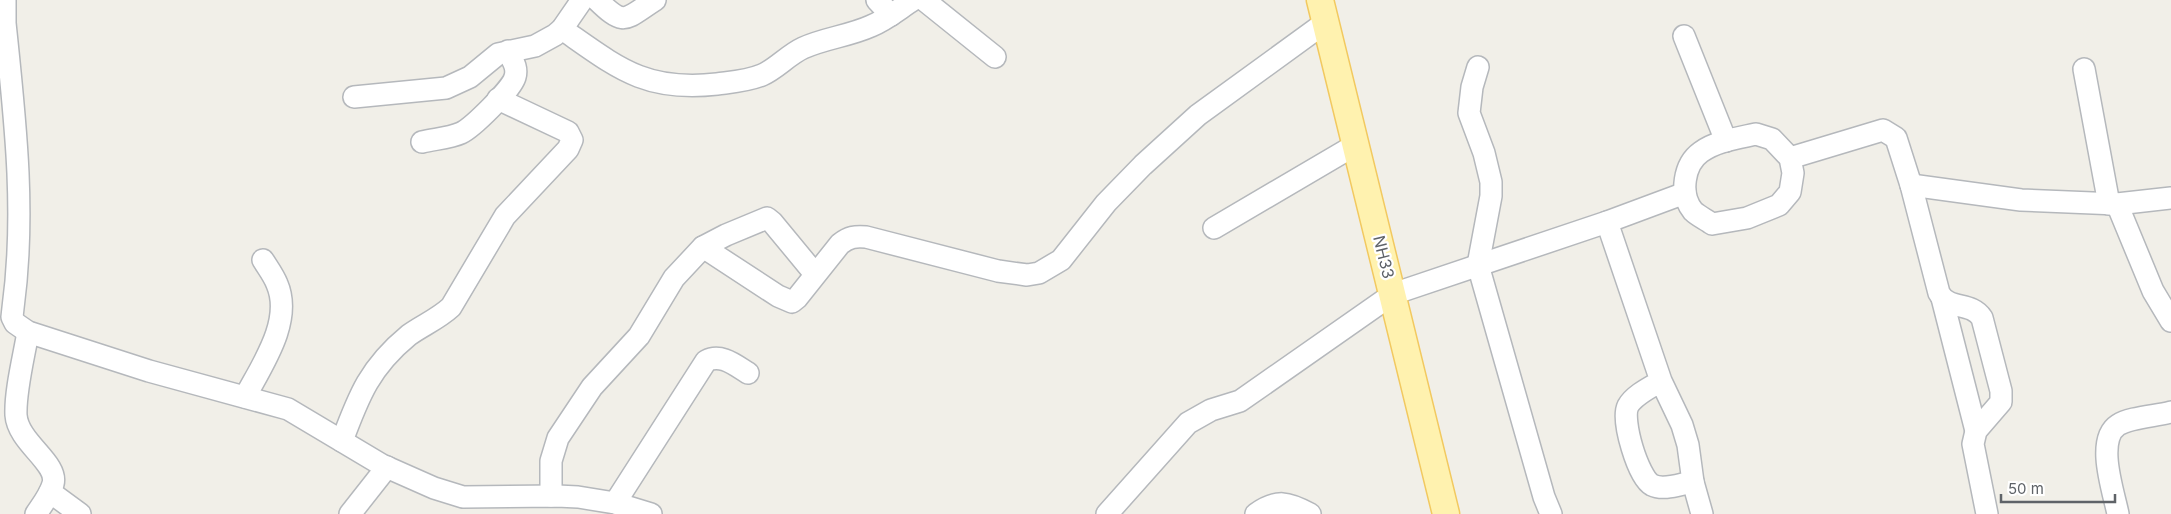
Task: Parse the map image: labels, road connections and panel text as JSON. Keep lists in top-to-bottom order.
{
  "streets": {
    "main road": ["NH33"]
  },
  "scale_bar": "50 m"
}
